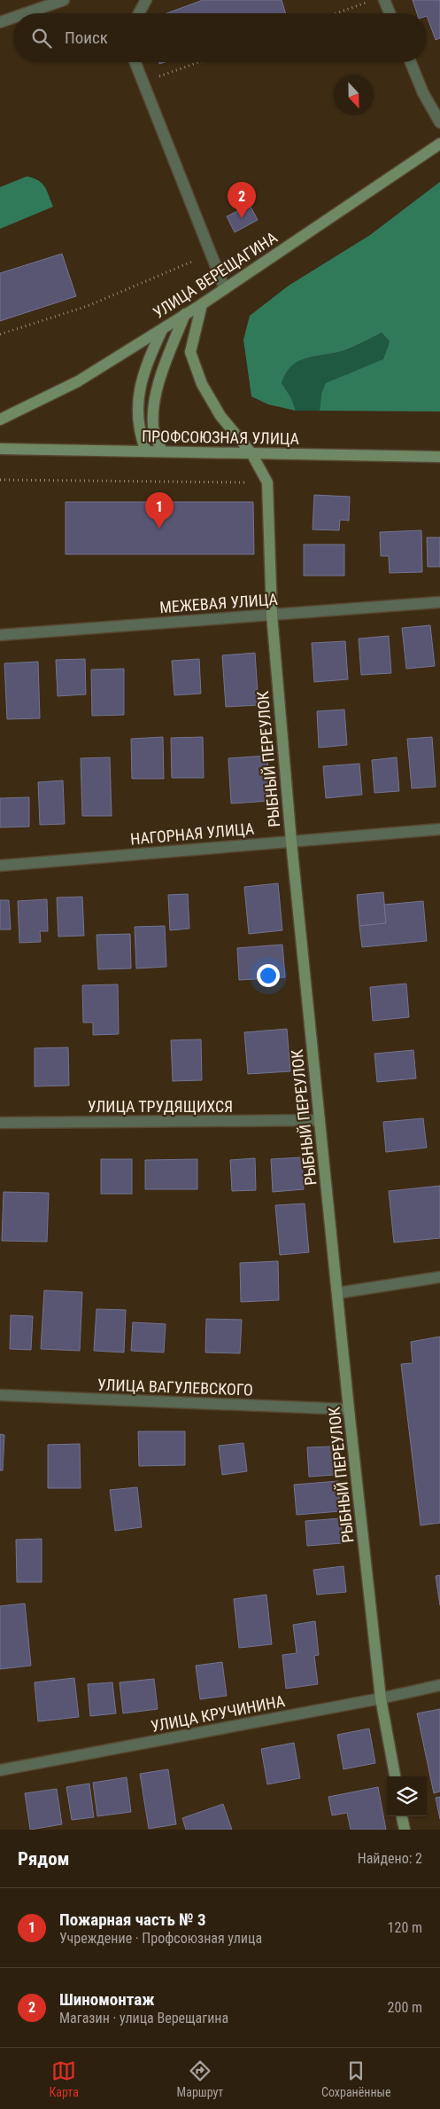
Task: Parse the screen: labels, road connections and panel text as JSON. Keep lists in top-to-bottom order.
{
  "streets": {
    "street": [
      "УЛИЦА ВЕРЕЩАГИНА",
      "ПРОФСОЮЗНАЯ УЛИЦА",
      "МЕЖЕВАЯ УЛИЦА",
      "РЫБНЫЙ ПЕРЕУЛОК",
      "НАГОРНАЯ УЛИЦА",
      "УЛИЦА ТРУДЯЩИХСЯ",
      "УЛИЦА ВАГУЛЕВСКОГО",
      "УЛИЦА КРУЧИНИНА"
    ]
  },
  "crossings": [
    ["УЛИЦА ВЕРЕЩАГИНА", "РЫБНЫЙ ПЕРЕУЛОК"],
    ["ПРОФСОЮЗНАЯ УЛИЦА", "РЫБНЫЙ ПЕРЕУЛОК"],
    ["МЕЖЕВАЯ УЛИЦА", "РЫБНЫЙ ПЕРЕУЛОК"],
    ["РЫБНЫЙ ПЕРЕУЛОК", "НАГОРНАЯ УЛИЦА"],
    ["РЫБНЫЙ ПЕРЕУЛОК", "УЛИЦА ТРУДЯЩИХСЯ"],
    ["РЫБНЫЙ ПЕРЕУЛОК", "УЛИЦА ВАГУЛЕВСКОГО"],
    ["РЫБНЫЙ ПЕРЕУЛОК", "УЛИЦА КРУЧИНИНА"]
  ],
  "north": "bottom",
  "page": {
    "search": "Поиск",
    "pins": ["2", "1"],
    "heading": ["Рядом", "Найдено: 2"],
    "list": [
      {
        "mark": "1",
        "name": "Пожарная часть № 3",
        "note": "Учреждение · Профсоюзная улица",
        "value": "120 m"
      },
      {
        "mark": "2",
        "name": "Шиномонтаж",
        "note": "Магазин · улица Верещагина",
        "value": "200 m"
      }
    ],
    "nav": ["Карта", "Маршрут", "Сохранённые"]
  }
}
